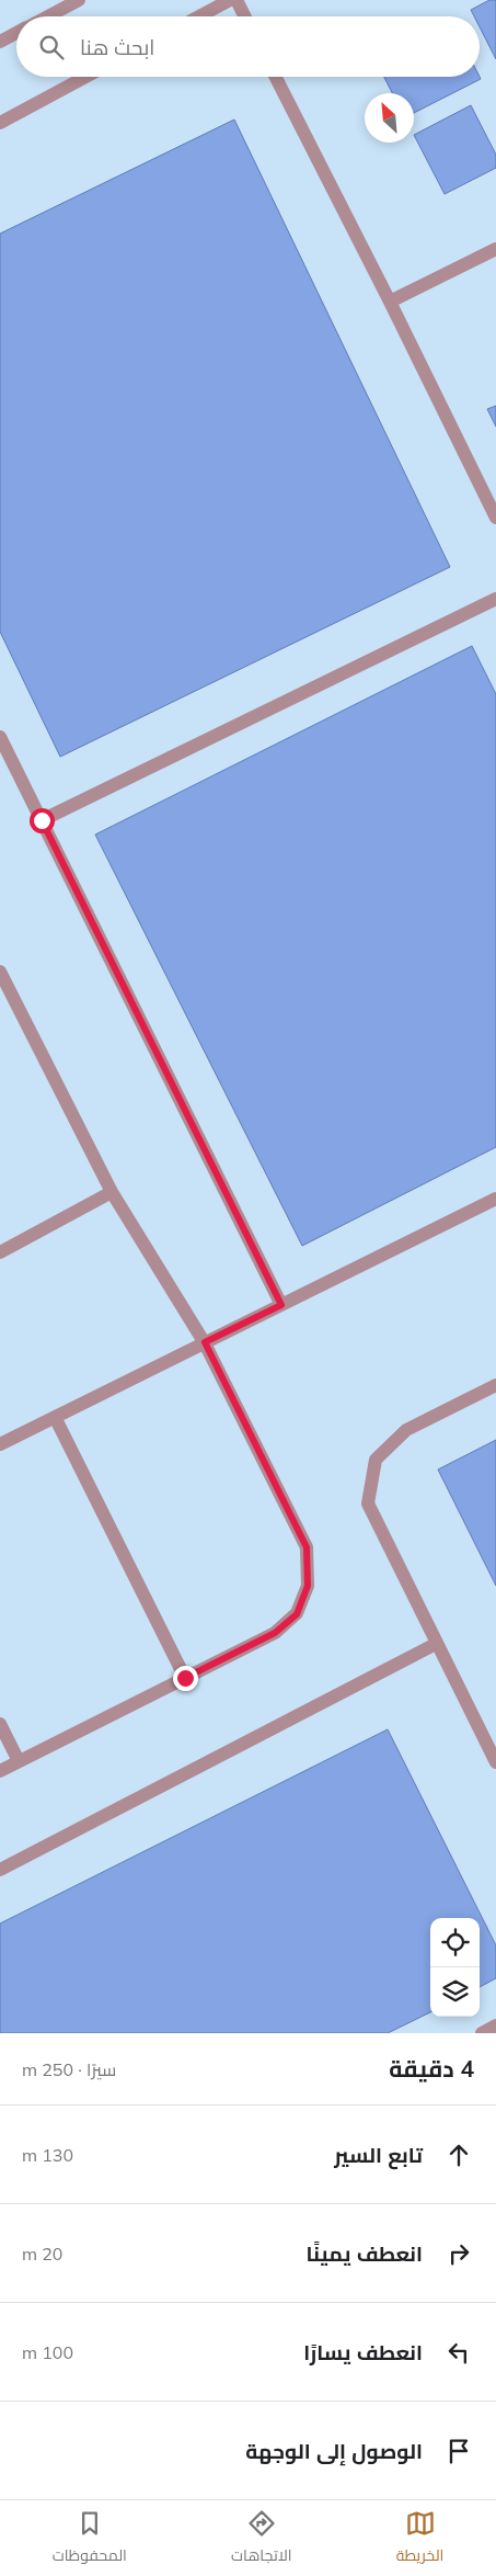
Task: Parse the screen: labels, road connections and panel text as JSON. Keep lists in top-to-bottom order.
{
  "north": "top left",
  "page": {
    "search": "ابحث هنا",
    "heading": ["4 دقيقة", "سيرًا · 250 m"],
    "list": [
      ["تابع السير", "130 m"],
      ["انعطف يمينًا", "20 m"],
      ["انعطف يسارًا", "100 m"],
      "الوصول إلى الوجهة"
    ],
    "nav": ["الخريطة", "الاتجاهات", "المحفوظات"]
  }
}
